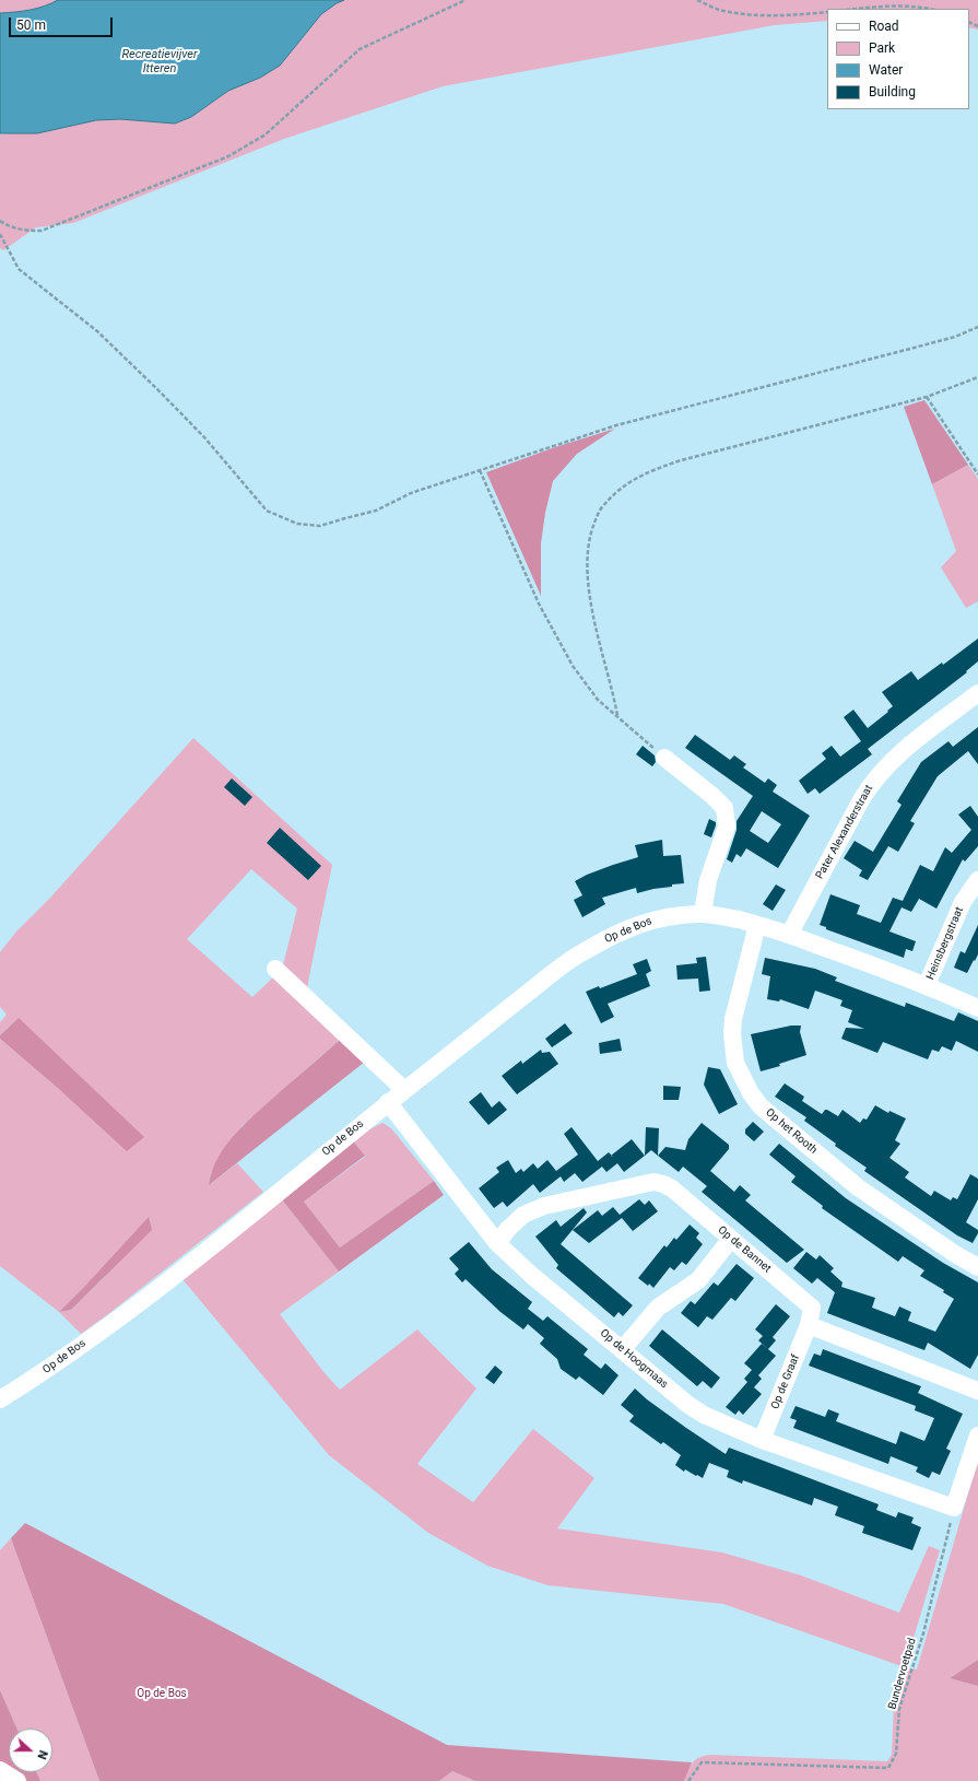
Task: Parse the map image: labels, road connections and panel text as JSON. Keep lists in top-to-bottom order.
{
  "streets": {
    "street": [
      "Pater Alexanderstraat",
      "Op de Bos",
      "Heinsbergstraat",
      "Op het Rooth",
      "Op de Bannet",
      "Op de Hoogmaas",
      "Op de Graaf"
    ],
    "path": ["Bundervoetpad"]
  },
  "crossings": [
    ["Pater Alexanderstraat", "Op de Bos"],
    ["Op de Bos", "Heinsbergstraat"],
    ["Op de Bos", "Op het Rooth"],
    ["Op de Bos", "Op de Hoogmaas"],
    ["Op de Bannet", "Op de Hoogmaas"],
    ["Op de Bannet", "Op de Graaf"],
    ["Op de Hoogmaas", "Op de Graaf"],
    ["Op de Hoogmaas", "Bundervoetpad"]
  ],
  "water": ["Recreatievijver Itteren"],
  "parks": ["Op de Bos"],
  "legend": [
    "Road",
    "Park",
    "Water",
    "Building"
  ],
  "scale_bar": "50 m",
  "north": "right"
}
